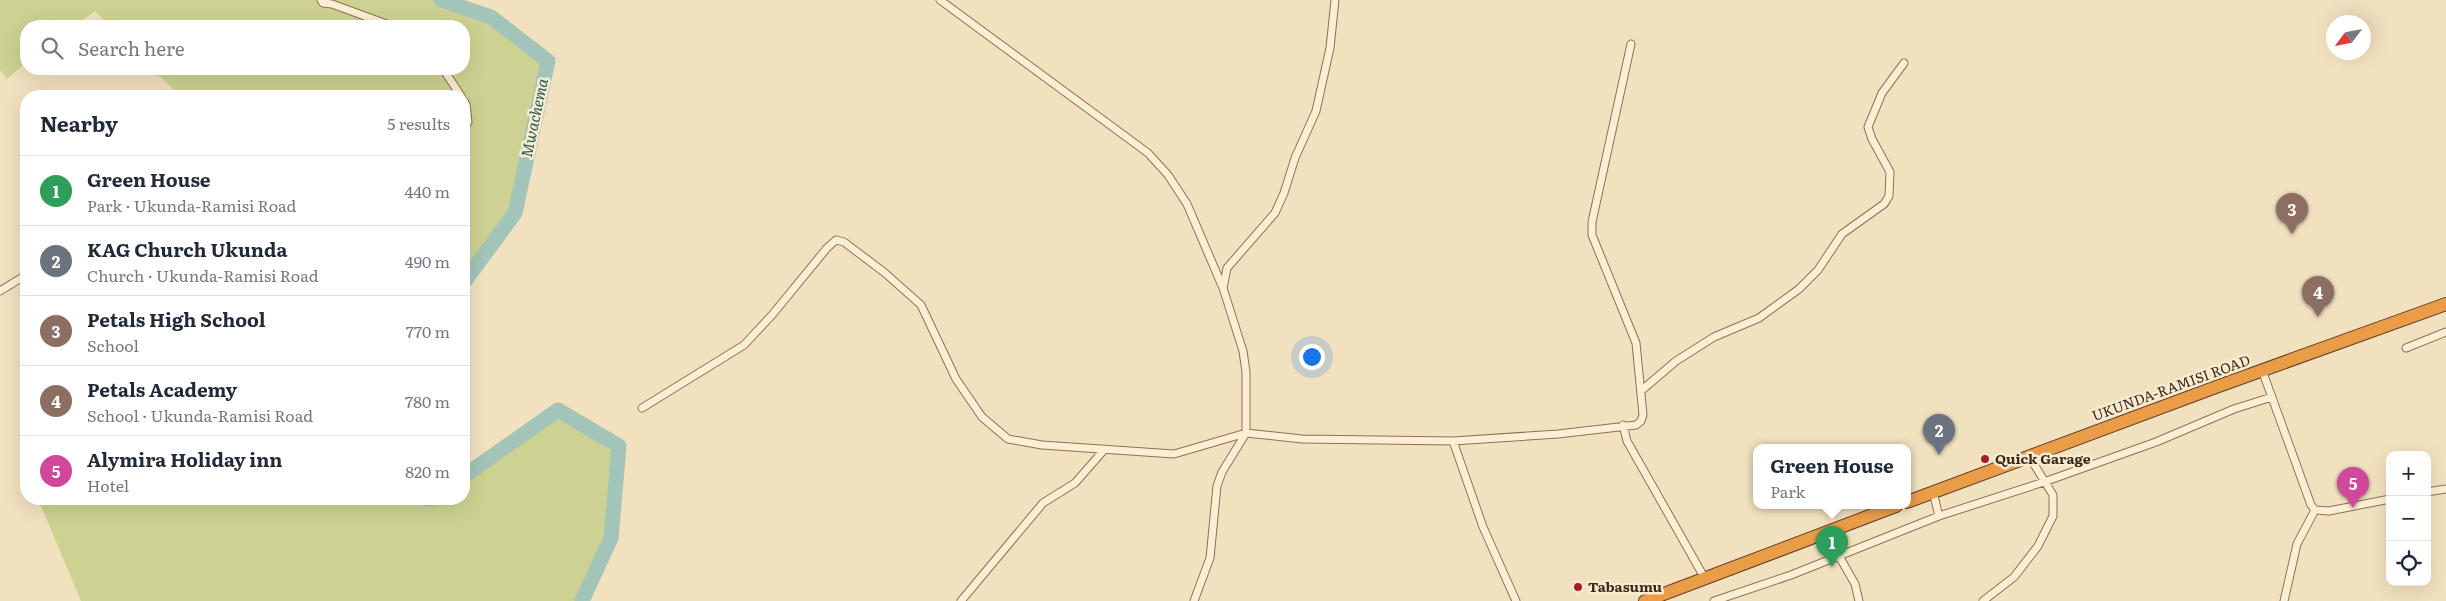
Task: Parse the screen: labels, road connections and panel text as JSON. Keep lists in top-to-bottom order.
{
  "streets": {
    "highway": ["UKUNDA-RAMISI ROAD"]
  },
  "water": ["Mwachema"],
  "places": ["Quick Garage", "Tabasumu"],
  "north": "bottom left",
  "page": {
    "search": "Search here",
    "heading": ["Nearby", "5 results"],
    "list": [
      {
        "mark": "1",
        "name": "Green House",
        "note": "Park · Ukunda-Ramisi Road",
        "value": "440 m"
      },
      {
        "mark": "2",
        "name": "KAG Church Ukunda",
        "note": "Church · Ukunda-Ramisi Road",
        "value": "490 m"
      },
      {
        "mark": "3",
        "name": "Petals High School",
        "note": "School",
        "value": "770 m"
      },
      {
        "mark": "4",
        "name": "Petals Academy",
        "note": "School · Ukunda-Ramisi Road",
        "value": "780 m"
      },
      {
        "mark": "5",
        "name": "Alymira Holiday inn",
        "note": "Hotel",
        "value": "820 m"
      }
    ],
    "pins": [
      "3",
      "4",
      "2",
      "5",
      "1"
    ],
    "popup": ["Green House", "Park"],
    "map_buttons": ["+", "−"]
  }
}
